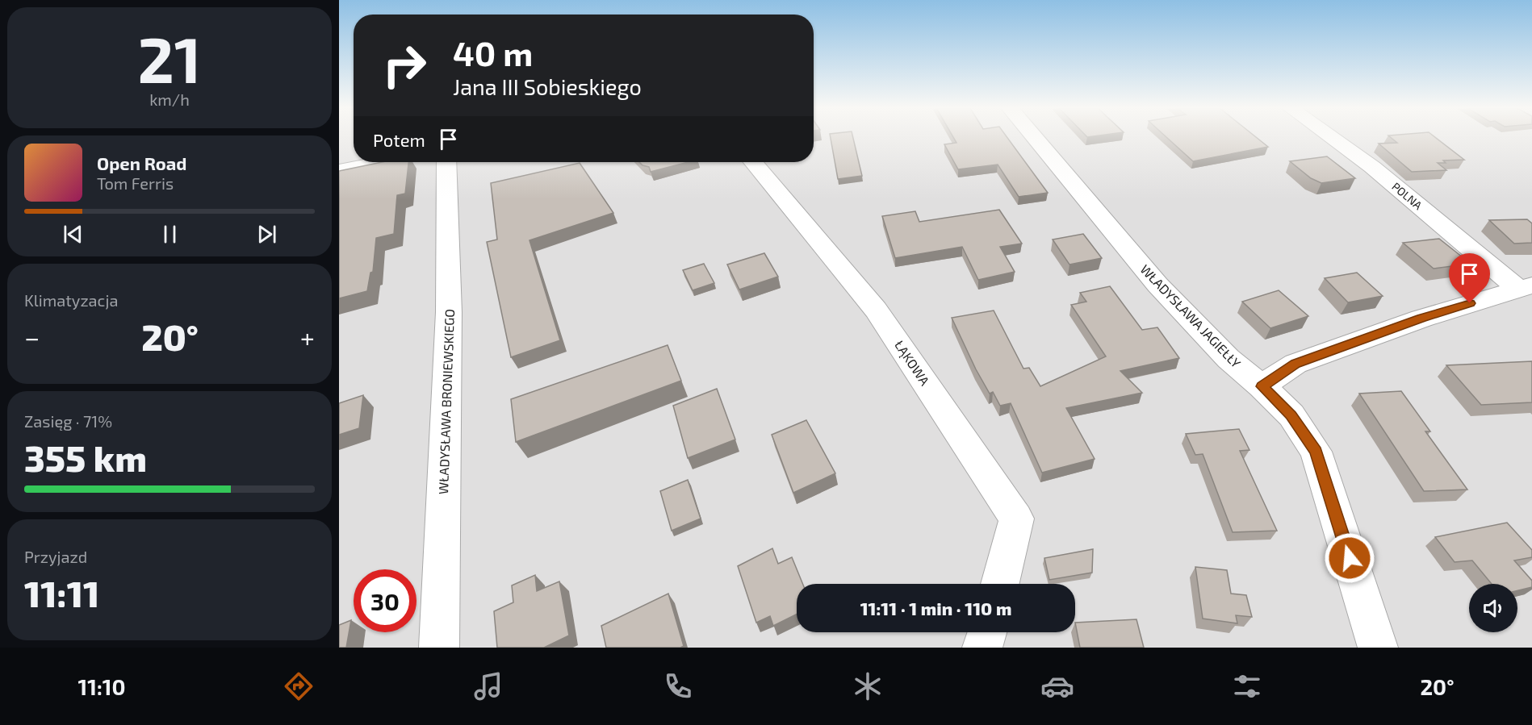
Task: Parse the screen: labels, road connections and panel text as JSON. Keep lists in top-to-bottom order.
{
  "streets": {
    "street": [
      "POLNA",
      "WŁADYSŁAWA JAGIEŁŁY",
      "ŁĄKOWA",
      "WŁADYSŁAWA BRONIEWSKIEGO"
    ]
  },
  "page": {
    "tile": [
      ["21", "km/h"],
      "Klimatyzacja",
      ["Zasięg · 71%", "355 km"],
      ["Przyjazd", "11:11"]
    ],
    "turn": ["40 m", "Jana III Sobieskiego"],
    "then": "Potem",
    "song": ["Open Road", "Tom Ferris"],
    "heat": ["−", "20°", "+"],
    "limit": "30",
    "trip": "11:11 · 1 min · 110 m",
    "tabs": ["11:10", "20°"]
  }
}
